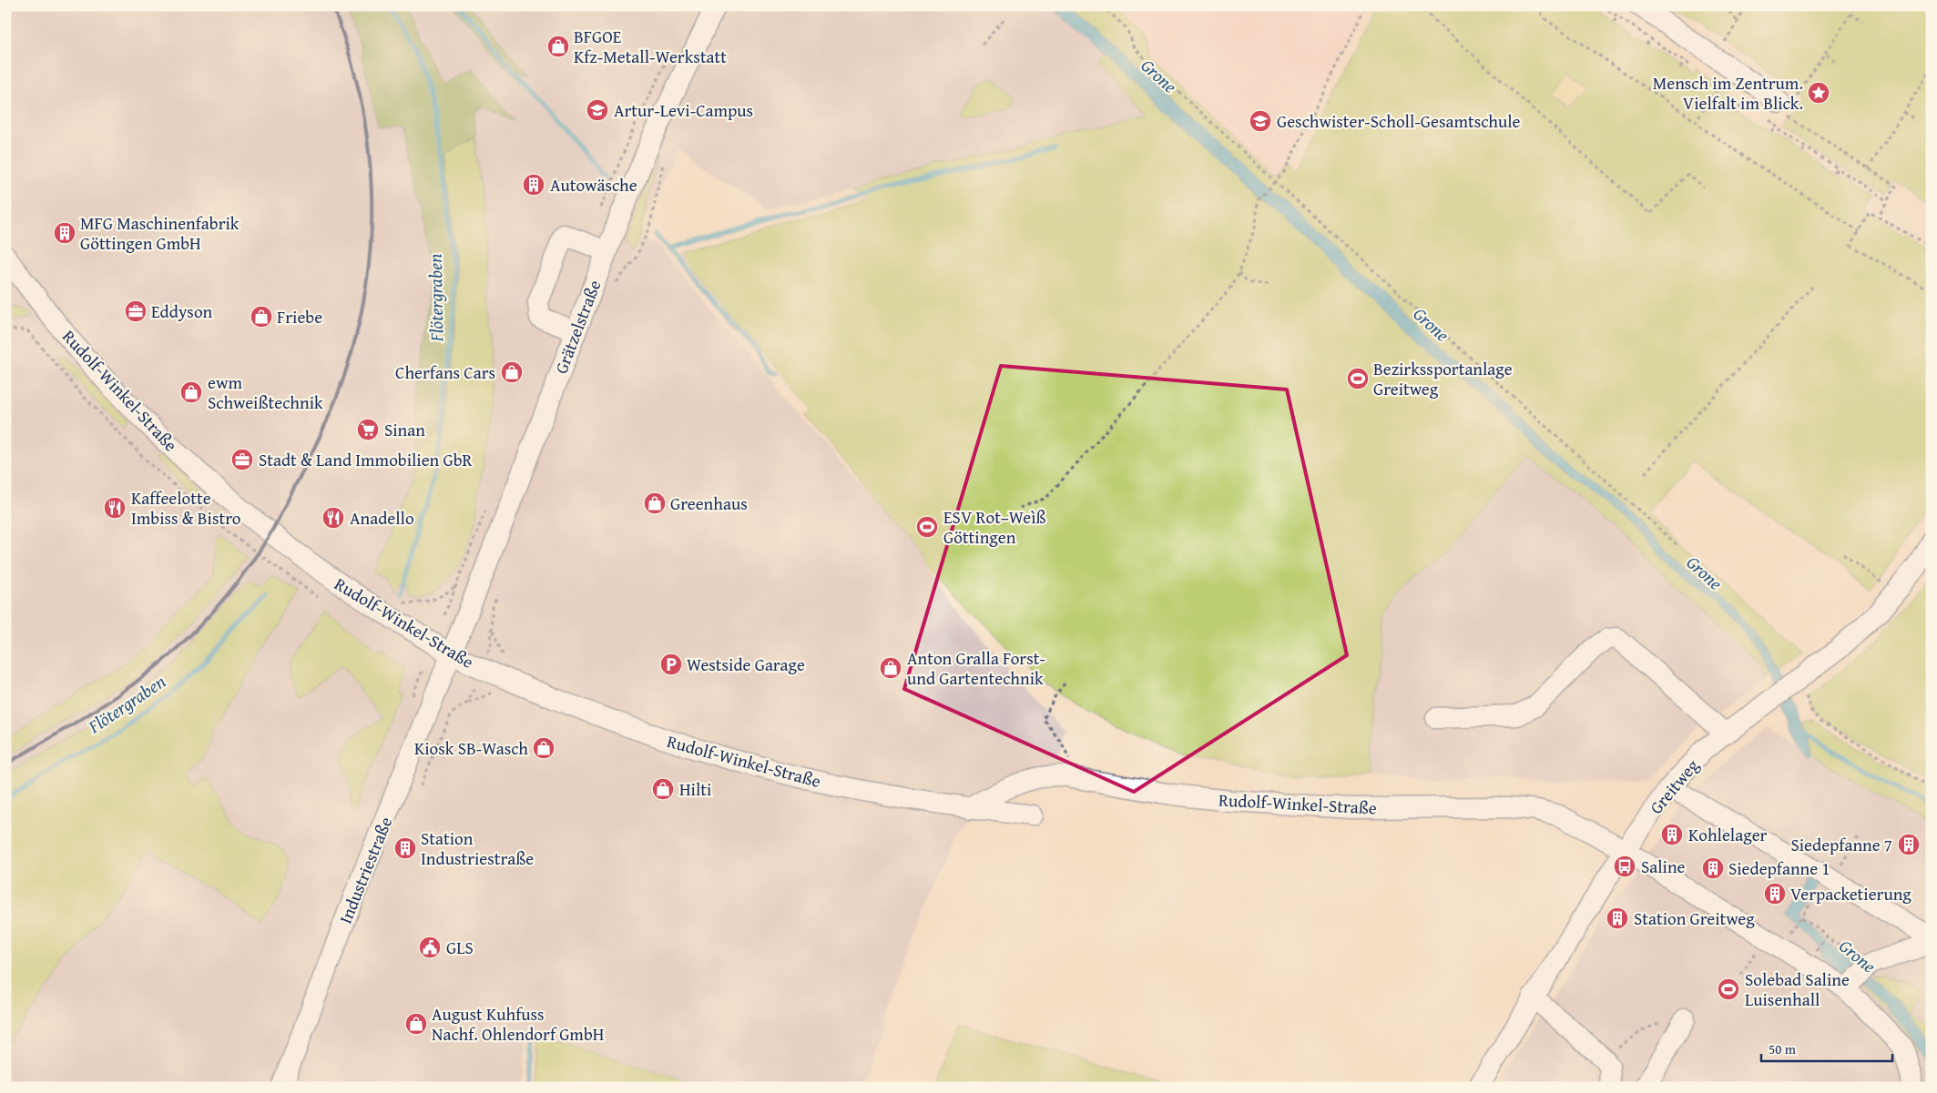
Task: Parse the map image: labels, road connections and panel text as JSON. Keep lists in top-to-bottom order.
{
  "streets": {
    "street": [
      "Grätzelstraße",
      "Rudolf-Winkel-Straße",
      "Greitweg",
      "Industriestraße"
    ]
  },
  "crossings": [
    ["Grätzelstraße", "Rudolf-Winkel-Straße"],
    ["Grätzelstraße", "Industriestraße"],
    ["Rudolf-Winkel-Straße", "Greitweg"],
    ["Rudolf-Winkel-Straße", "Industriestraße"]
  ],
  "water": ["Grone", "Flötergraben"],
  "places": {
    "shop": [
      "BFGOE Kfz-Metall-Werkstatt",
      "Friebe",
      "Cherfans Cars",
      "ewm Schweißtechnik",
      "Greenhaus",
      "Anton Gralla Forst- und Gartentechnik",
      "Kiosk SB-Wasch",
      "Hilti",
      "August Kuhfuss Nachf. Ohlendorf GmbH"
    ],
    "place": ["Mensch im Zentrum. Vielfalt im Blick."],
    "school or university": ["Artur-Levi-Campus", "Geschwister-Scholl-Gesamtschule"],
    "building": [
      "Autowäsche",
      "MFG Maschinenfabrik Göttingen GmbH",
      "Kohlelager",
      "Siedepfanne 7",
      "Station Industriestraße",
      "Siedepfanne 1",
      "Verpacketierung",
      "Station Greitweg"
    ],
    "office": ["Eddyson", "Stadt & Land Immobilien GbR"],
    "sports": ["Bezirkssportanlage Greitweg", "ESV Rot–Weìß Göttingen", "Solebad Saline Luisenhall"],
    "supermarket": ["Sinan"],
    "restaurant": ["Kaffeelotte Imbiss & Bistro", "Anadello"],
    "parking": ["Westside Garage"],
    "bus stop": ["Saline"],
    "public building": ["GLS"]
  },
  "scale_bar": "50 m"
}
